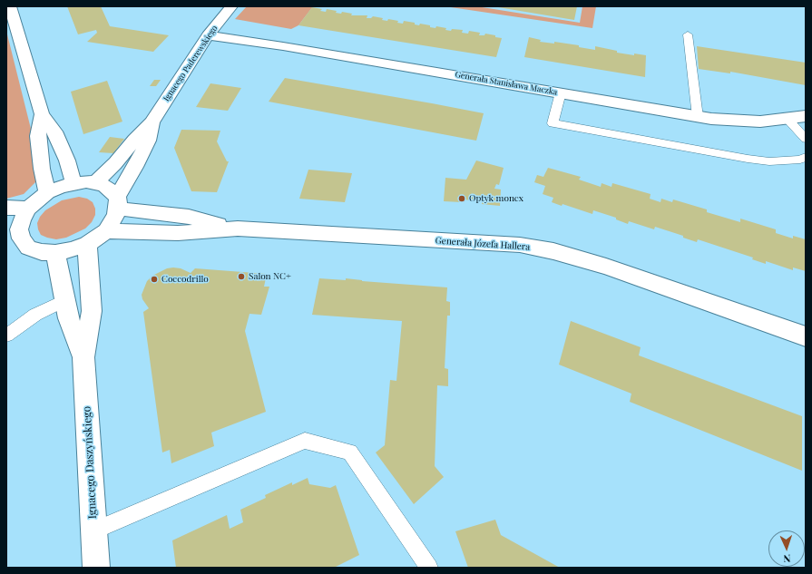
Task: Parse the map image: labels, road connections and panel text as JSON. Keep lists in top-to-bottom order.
{
  "streets": {
    "street": [
      "Ignacego Paderewskiego",
      "Generała Stanisława Maczka",
      "Generała Józefa Hallera",
      "Ignacego Daszyńskiego"
    ]
  },
  "crossings": [
    ["Ignacego Paderewskiego", "Generała Stanisława Maczka"],
    ["Ignacego Paderewskiego", "Generała Józefa Hallera"],
    ["Ignacego Paderewskiego", "Ignacego Daszyńskiego"],
    ["Generała Józefa Hallera", "Ignacego Daszyńskiego"]
  ],
  "places": ["Optyk monex", "Salon NC+", "Coccodrillo"],
  "north": "bottom"
}
